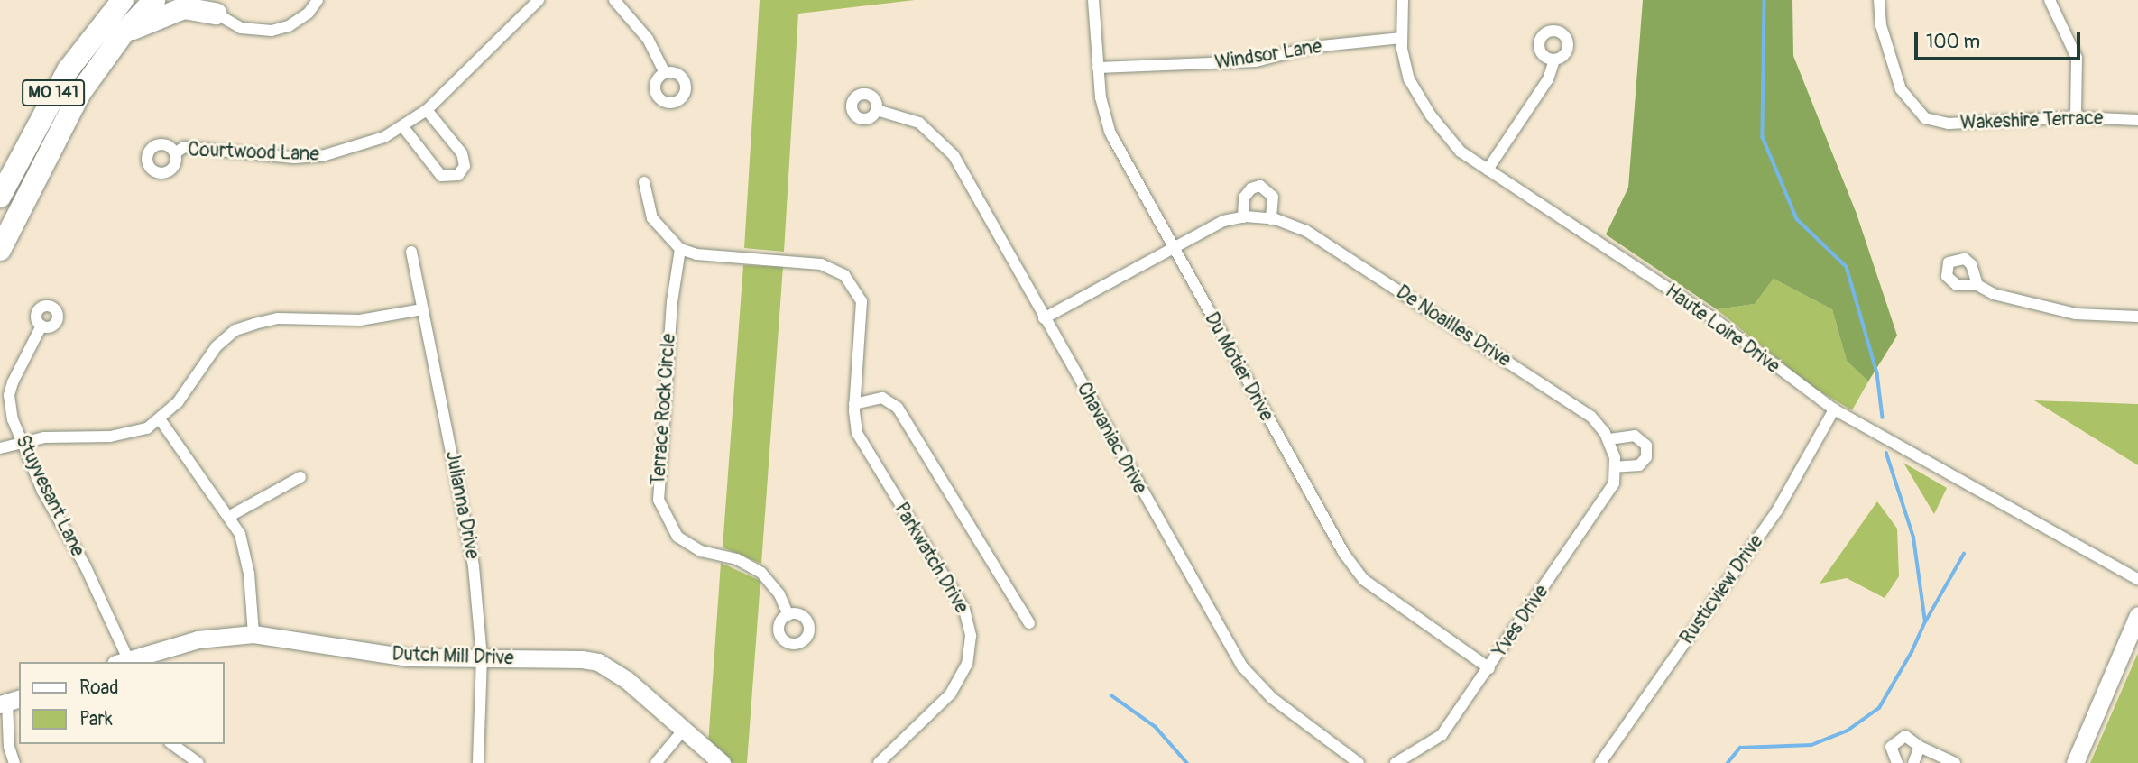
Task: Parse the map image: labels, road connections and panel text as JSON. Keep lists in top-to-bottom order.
{
  "streets": {
    "highway": ["MO 141"],
    "street": [
      "Windsor Lane",
      "Wakeshire Terrace",
      "Courtwood Lane",
      "De Noailles Drive",
      "Haute Loire Drive",
      "Du Motier Drive",
      "Terrace Rock Circle",
      "Chavaniac Drive",
      "Stuyvesant Lane",
      "Julianna Drive",
      "Parkwatch Drive",
      "Rusticview Drive",
      "Yves Drive",
      "Dutch Mill Drive"
    ]
  },
  "crossings": [
    ["Windsor Lane", "Haute Loire Drive"],
    ["Windsor Lane", "Du Motier Drive"],
    ["De Noailles Drive", "Du Motier Drive"],
    ["De Noailles Drive", "Chavaniac Drive"],
    ["De Noailles Drive", "Yves Drive"],
    ["Haute Loire Drive", "Rusticview Drive"],
    ["Du Motier Drive", "Yves Drive"],
    ["Terrace Rock Circle", "Parkwatch Drive"],
    ["Stuyvesant Lane", "Dutch Mill Drive"],
    ["Julianna Drive", "Dutch Mill Drive"]
  ],
  "legend": ["Road", "Park"],
  "scale_bar": "100 m"
}
